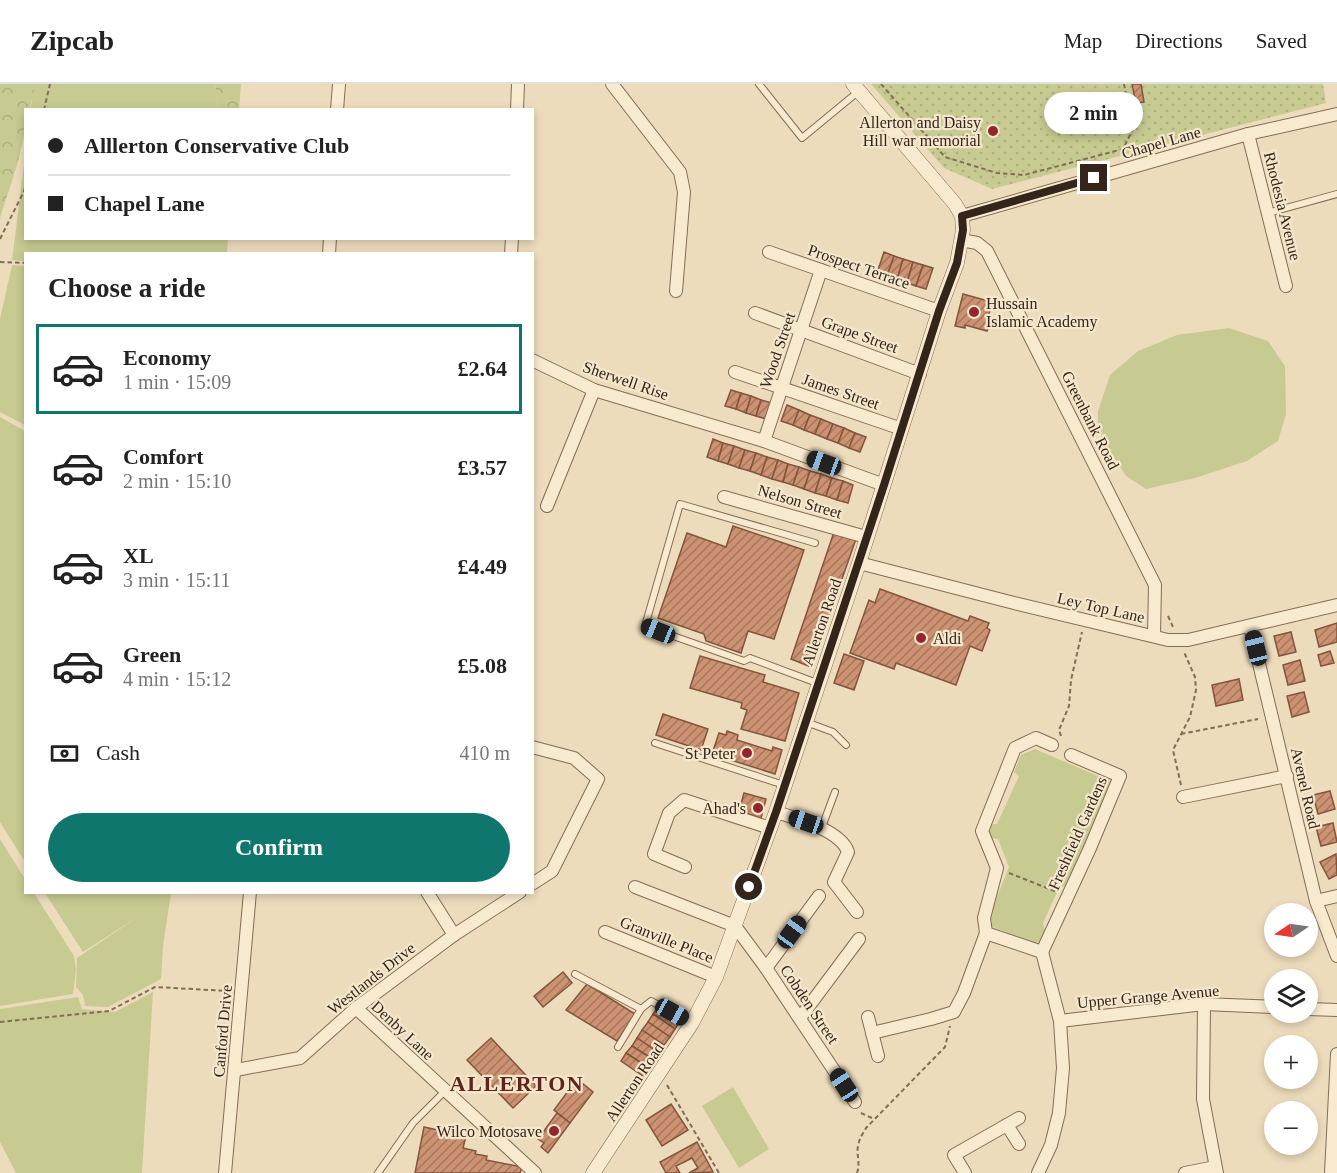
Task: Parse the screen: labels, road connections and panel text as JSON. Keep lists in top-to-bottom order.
{
  "streets": {
    "street": [
      "Chapel Lane",
      "Rhodesia Avenue",
      "Prospect Terrace",
      "Grape Street",
      "Wood Street",
      "Sherwell Rise",
      "James Street",
      "Greenbank Road",
      "Nelson Street",
      "Ley Top Lane",
      "Allerton Road",
      "Avenel Road",
      "Freshfield Gardens",
      "Granville Place",
      "Westlands Drive",
      "Upper Grange Avenue",
      "Cobden Street",
      "Denby Lane",
      "Canford Drive"
    ]
  },
  "crossings": [
    ["Chapel Lane", "Rhodesia Avenue"],
    ["Chapel Lane", "Allerton Road"],
    ["Prospect Terrace", "Wood Street"],
    ["Prospect Terrace", "Allerton Road"],
    ["Grape Street", "Wood Street"],
    ["Grape Street", "Allerton Road"],
    ["Wood Street", "Sherwell Rise"],
    ["Wood Street", "James Street"],
    ["Sherwell Rise", "Allerton Road"],
    ["James Street", "Allerton Road"],
    ["Greenbank Road", "Ley Top Lane"],
    ["Greenbank Road", "Allerton Road"],
    ["Nelson Street", "Allerton Road"],
    ["Ley Top Lane", "Allerton Road"],
    ["Ley Top Lane", "Avenel Road"],
    ["Allerton Road", "Granville Place"],
    ["Allerton Road", "Cobden Street"],
    ["Westlands Drive", "Denby Lane"],
    ["Westlands Drive", "Canford Drive"]
  ],
  "districts": ["ALLERTON"],
  "places": [
    "Allerton and Daisy Hill war memorial",
    "Hussain Islamic Academy",
    "Aldi",
    "St Peter",
    "Ahad's",
    "Wilco Motosave"
  ],
  "north": "left",
  "page": {
    "header": "Zipcab",
    "nav": ["Map", "Directions", "Saved"],
    "bubble": "2 min",
    "banner": ["Alllerton Conservative Club", "Chapel Lane"],
    "heading": "Choose a ride",
    "list": [
      {
        "name": "Economy",
        "note": "1 min · 15:09",
        "value": "£2.64"
      },
      {
        "name": "Comfort",
        "note": "2 min · 15:10",
        "value": "£3.57"
      },
      {
        "name": "XL",
        "note": "3 min · 15:11",
        "value": "£4.49"
      },
      {
        "name": "Green",
        "note": "4 min · 15:12",
        "value": "£5.08"
      }
    ],
    "pay": ["Cash", "410 m"],
    "buttons": "Confirm",
    "map_buttons": ["+", "−"]
  }
}
